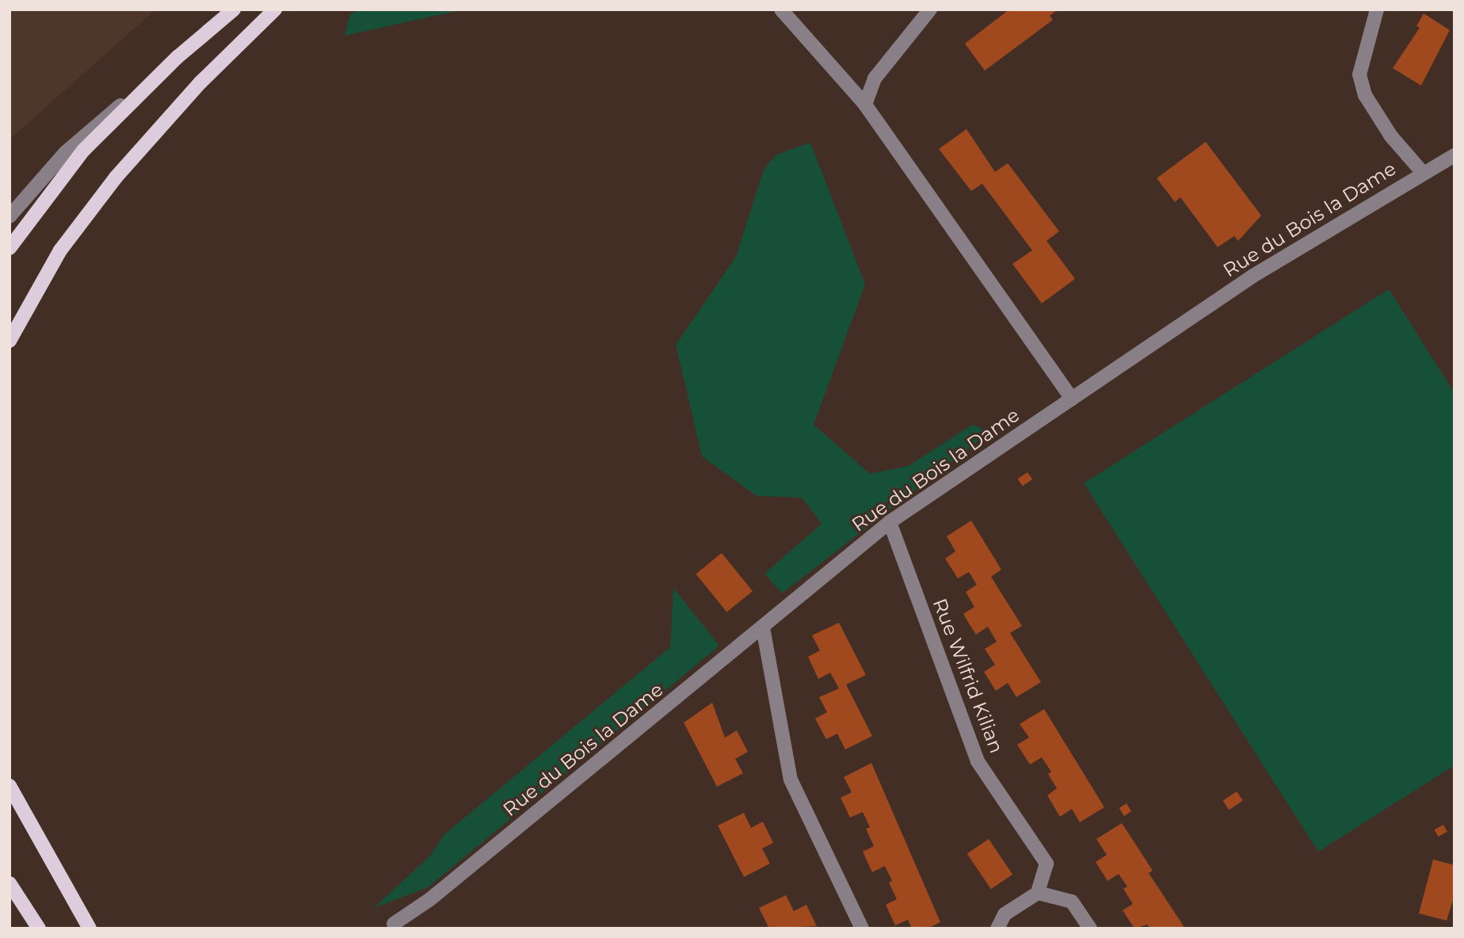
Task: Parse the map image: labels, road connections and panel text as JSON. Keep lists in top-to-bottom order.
{
  "streets": {
    "street": ["Rue du Bois la Dame", "Rue Wilfrid Kilian"]
  },
  "crossings": [
    ["Rue du Bois la Dame", "Rue Wilfrid Kilian"]
  ]
}
